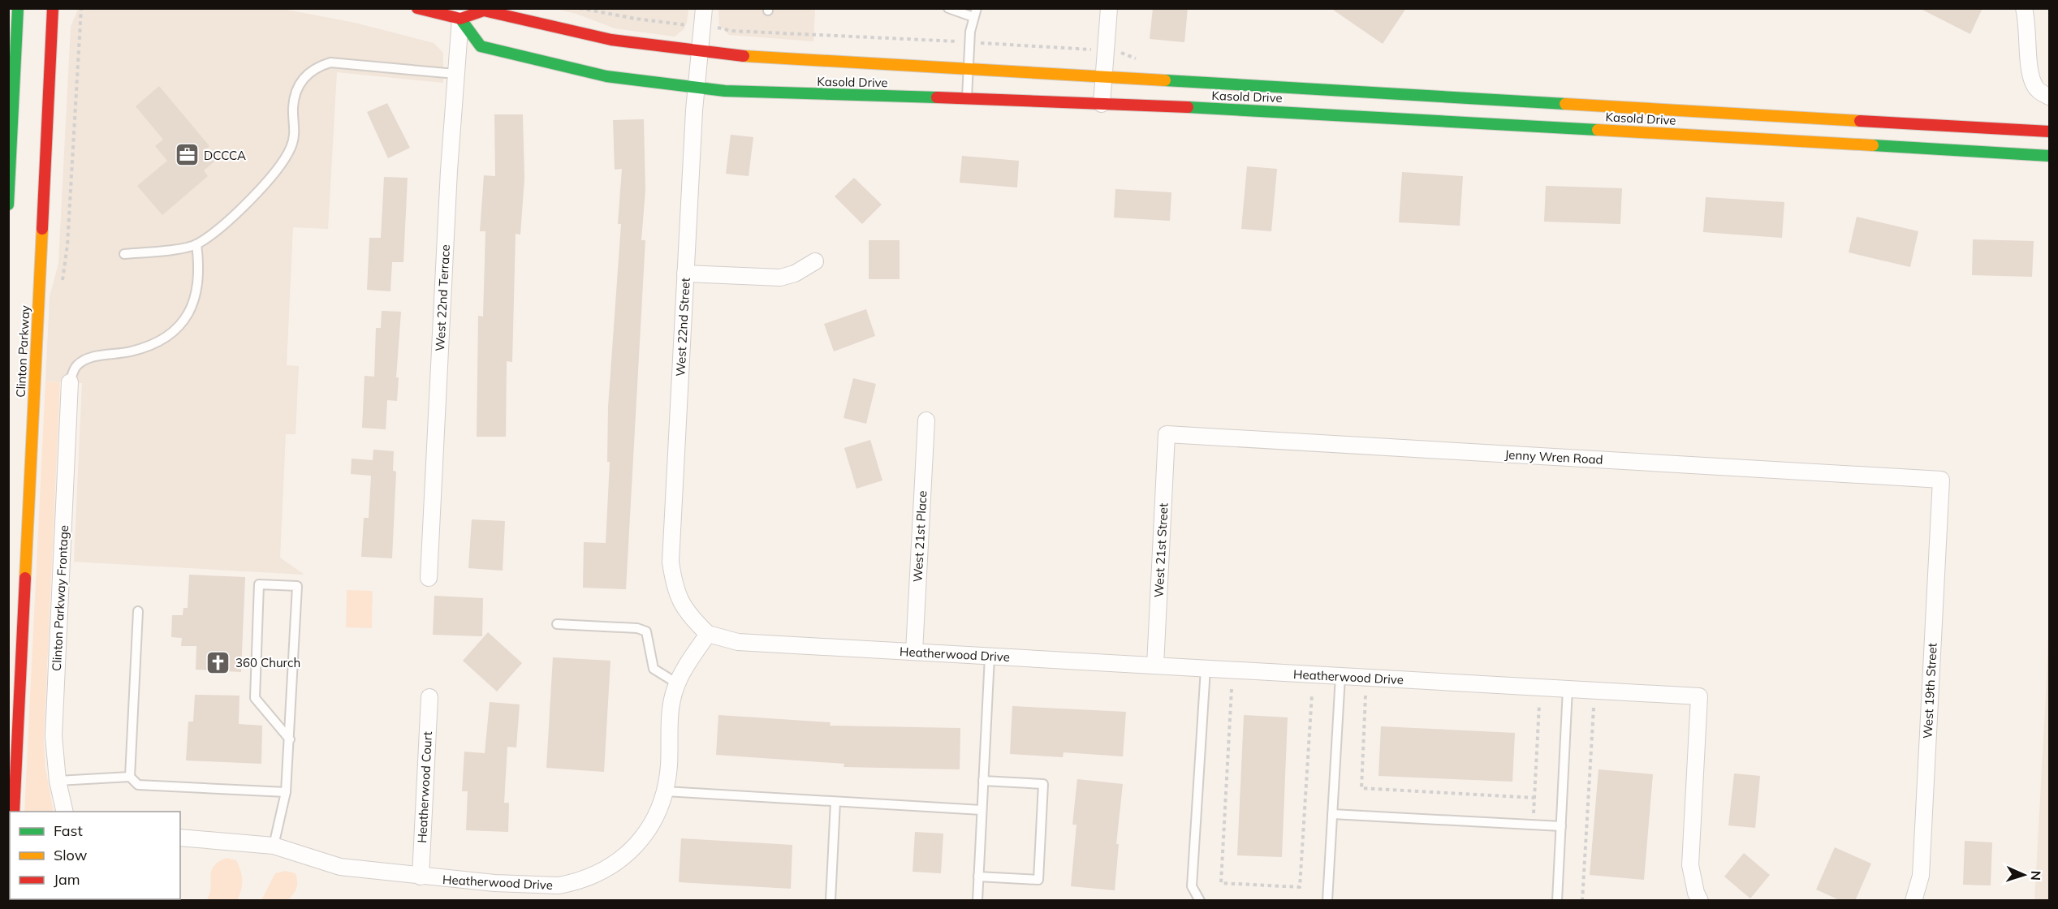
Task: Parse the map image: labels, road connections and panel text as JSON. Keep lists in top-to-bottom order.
{
  "streets": {
    "main road": ["Kasold Drive", "Clinton Parkway"],
    "street": [
      "West 22nd Terrace",
      "West 22nd Street",
      "Jenny Wren Road",
      "West 21st Place",
      "West 21st Street",
      "Clinton Parkway Frontage",
      "Heatherwood Drive",
      "West 19th Street",
      "Heatherwood Court"
    ]
  },
  "crossings": [
    ["Kasold Drive", "West 22nd Terrace"],
    ["Kasold Drive", "West 22nd Street"],
    ["West 22nd Street", "Heatherwood Drive"],
    ["Jenny Wren Road", "West 21st Street"],
    ["Jenny Wren Road", "West 19th Street"],
    ["West 21st Place", "Heatherwood Drive"],
    ["West 21st Street", "Heatherwood Drive"],
    ["Heatherwood Drive", "Heatherwood Court"]
  ],
  "places": {
    "office": ["DCCCA"],
    "church": ["360 Church"]
  },
  "legend": ["Fast", "Slow", "Jam"],
  "north": "right"
}
